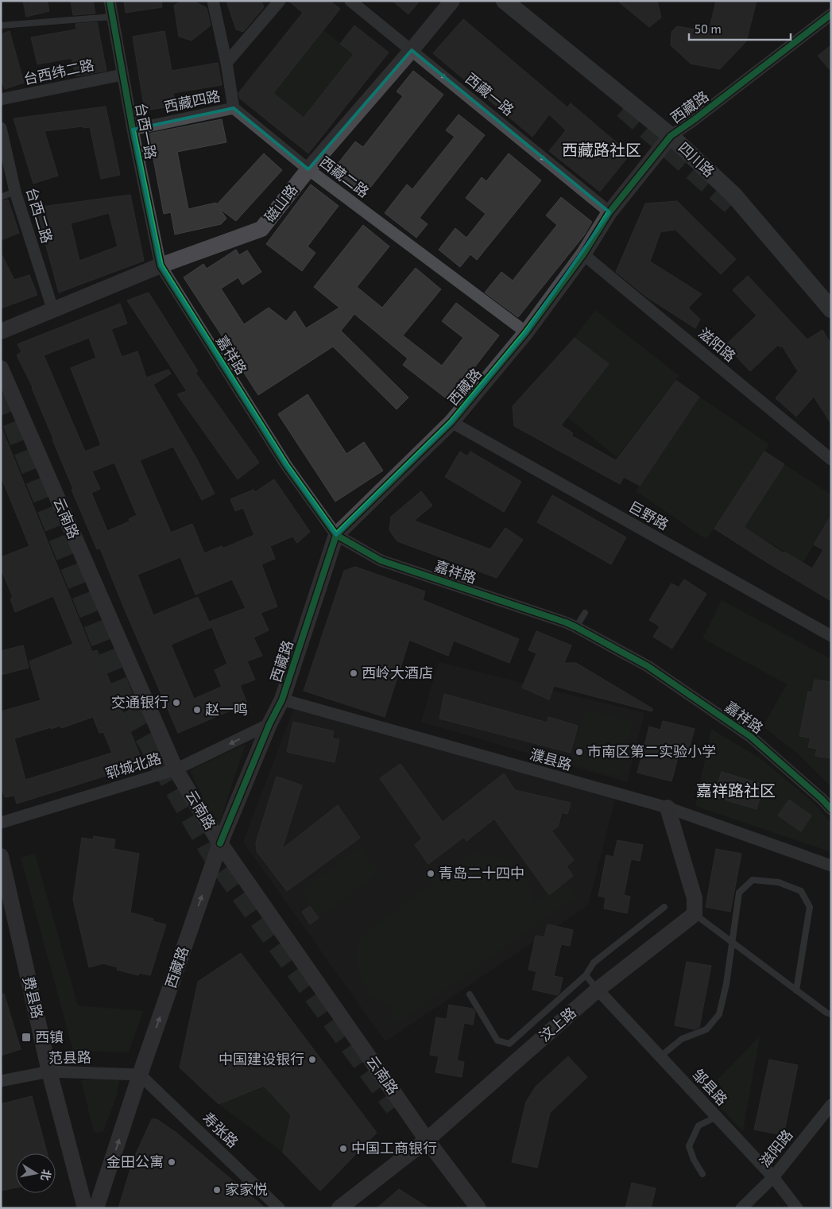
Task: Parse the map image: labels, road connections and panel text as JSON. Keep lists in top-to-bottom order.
{
  "streets": {
    "main road": ["四川路"],
    "street": [
      "台西纬二路",
      "西藏一路",
      "西藏四路",
      "西藏路",
      "台西一路",
      "西藏二路",
      "磁山路",
      "台西二路",
      "滋阳路",
      "嘉祥路",
      "巨野路",
      "云南路",
      "濮县路",
      "郓城北路",
      "费县路",
      "汶上路",
      "范县路",
      "邹县路",
      "寿张路"
    ]
  },
  "crossings": [
    ["台西纬二路", "台西一路"],
    ["西藏一路", "西藏路"],
    ["西藏一路", "磁山路"],
    ["西藏四路", "台西一路"],
    ["西藏四路", "西藏二路"],
    ["西藏路", "四川路"],
    ["西藏路", "西藏二路"],
    ["西藏路", "滋阳路"],
    ["西藏路", "嘉祥路"],
    ["西藏路", "巨野路"],
    ["西藏路", "云南路"],
    ["西藏路", "濮县路"],
    ["西藏路", "郓城北路"],
    ["西藏路", "范县路"],
    ["西藏路", "寿张路"],
    ["台西一路", "磁山路"],
    ["台西一路", "嘉祥路"],
    ["西藏二路", "磁山路"],
    ["磁山路", "台西二路"],
    ["磁山路", "嘉祥路"],
    ["滋阳路", "邹县路"],
    ["云南路", "郓城北路"],
    ["云南路", "汶上路"],
    ["费县路", "范县路"],
    ["汶上路", "邹县路"],
    ["范县路", "寿张路"]
  ],
  "one_way": ["西藏一路", "郓城北路"],
  "districts": ["西藏路社区", "嘉祥路社区"],
  "places": {
    "other": [
      "西岭大酒店",
      "交通银行",
      "赵一鸣",
      "市南区第二实验小学",
      "青岛二十四中",
      "中国建设银行",
      "中国工商银行",
      "金田公寓",
      "家家悦"
    ],
    "transit": ["西镇"]
  },
  "scale_bar": "50 m",
  "north": "right"
}
